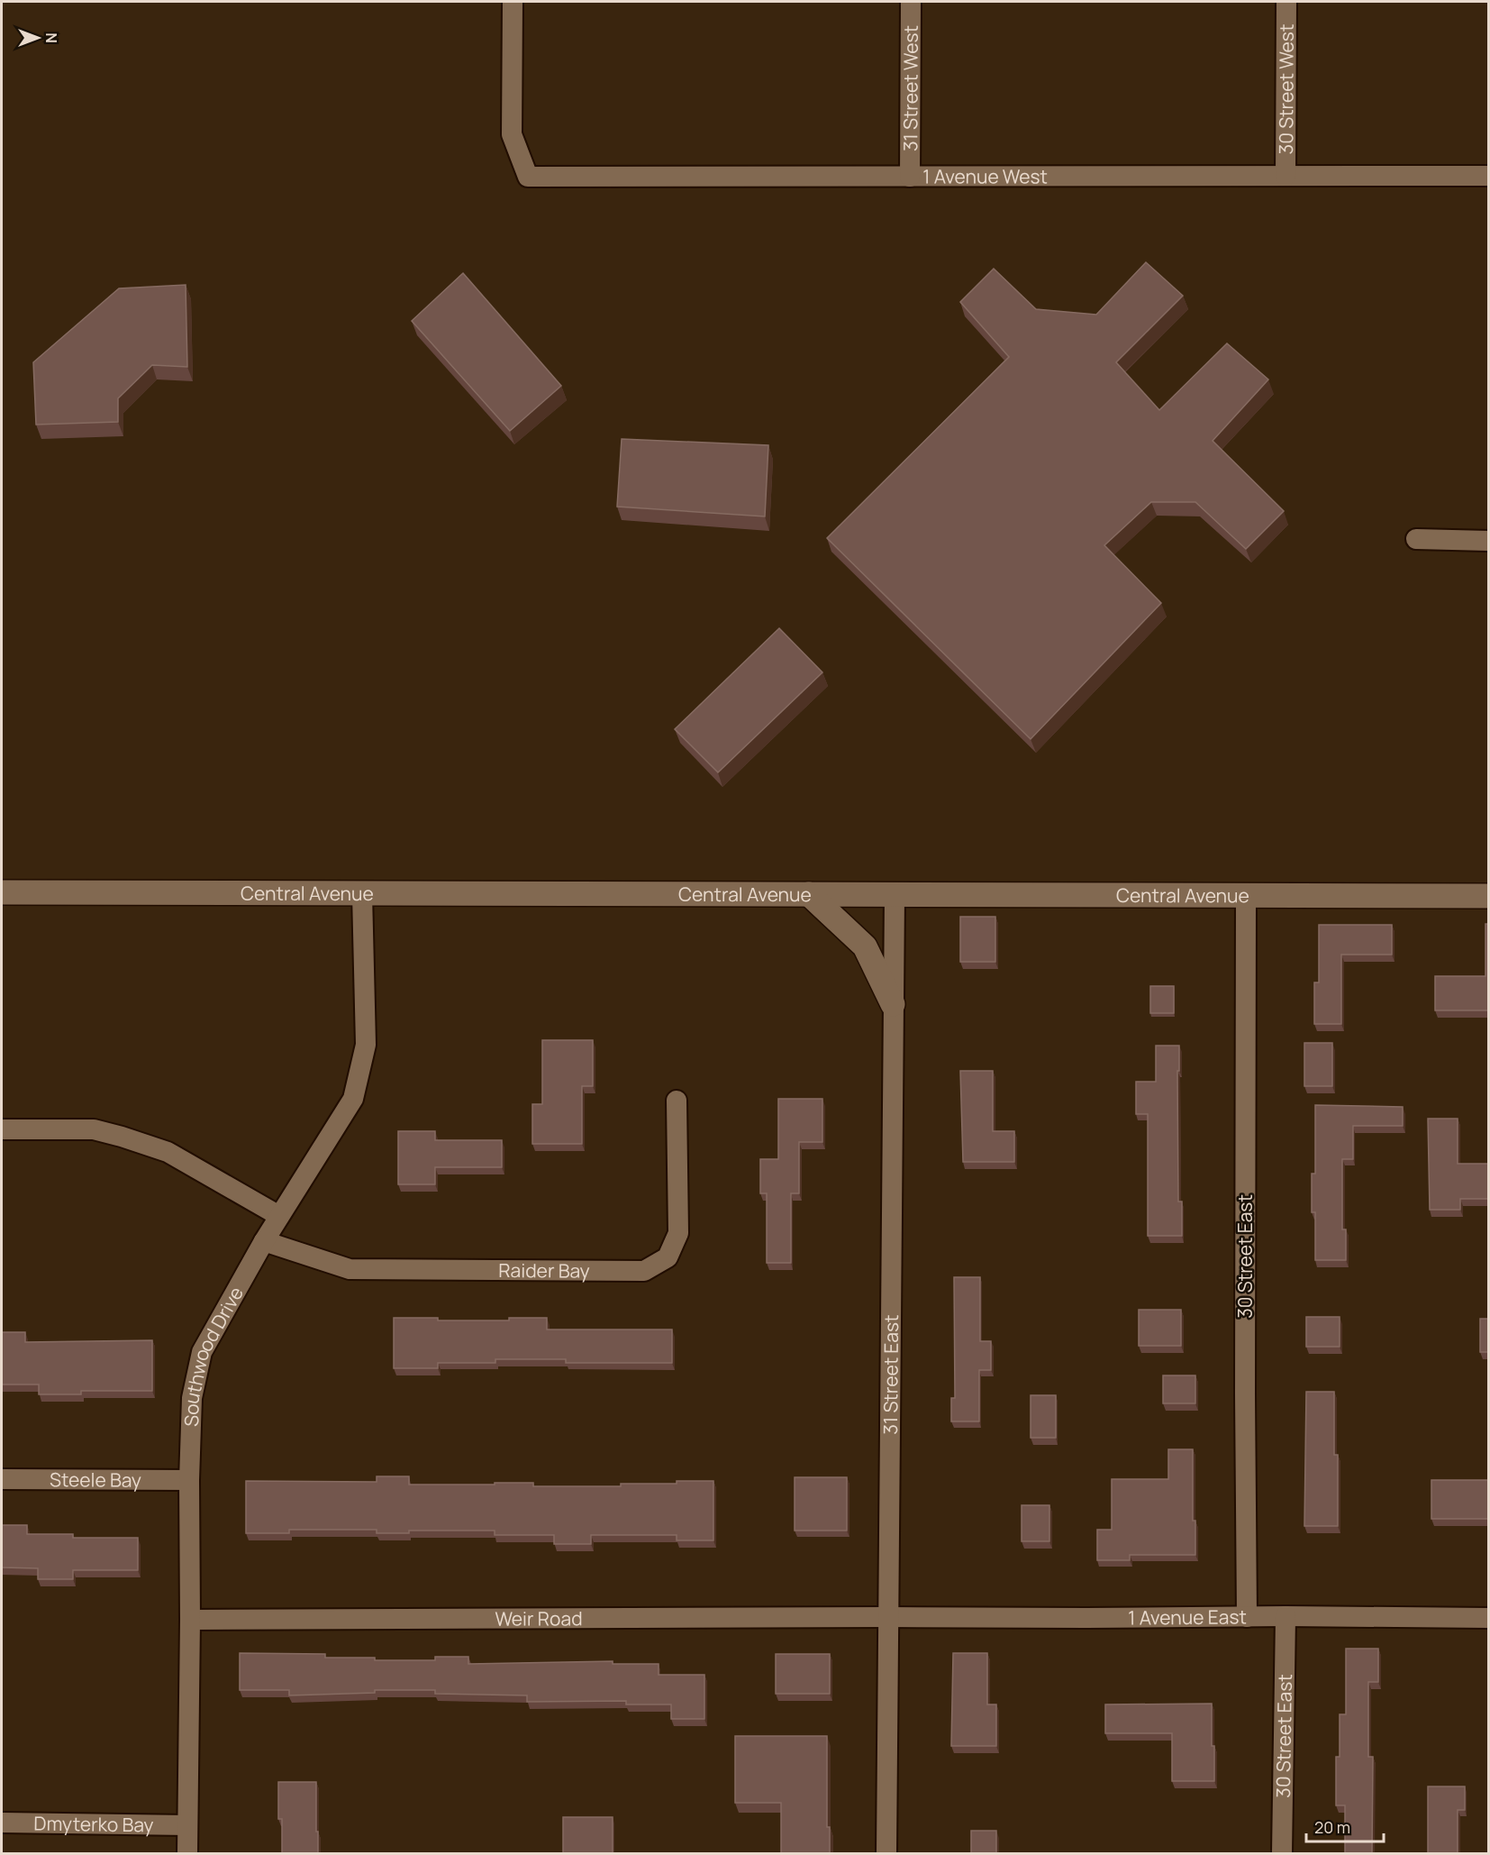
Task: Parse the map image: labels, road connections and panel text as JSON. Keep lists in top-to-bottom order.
{
  "streets": {
    "street": [
      "30 Street West",
      "31 Street West",
      "1 Avenue West",
      "Central Avenue",
      "30 Street East",
      "Raider Bay",
      "Southwood Drive",
      "31 Street East",
      "Steele Bay",
      "1 Avenue East",
      "Weir Road",
      "Dmyterko Bay"
    ]
  },
  "crossings": [
    ["30 Street West", "1 Avenue West"],
    ["31 Street West", "1 Avenue West"],
    ["Central Avenue", "30 Street East"],
    ["Central Avenue", "Southwood Drive"],
    ["Central Avenue", "31 Street East"],
    ["30 Street East", "1 Avenue East"],
    ["Raider Bay", "Southwood Drive"],
    ["Southwood Drive", "Steele Bay"],
    ["Southwood Drive", "Weir Road"],
    ["Southwood Drive", "Dmyterko Bay"],
    ["31 Street East", "1 Avenue East"],
    ["31 Street East", "Weir Road"],
    ["1 Avenue East", "Weir Road"]
  ],
  "scale_bar": "20 m",
  "north": "right"
}
